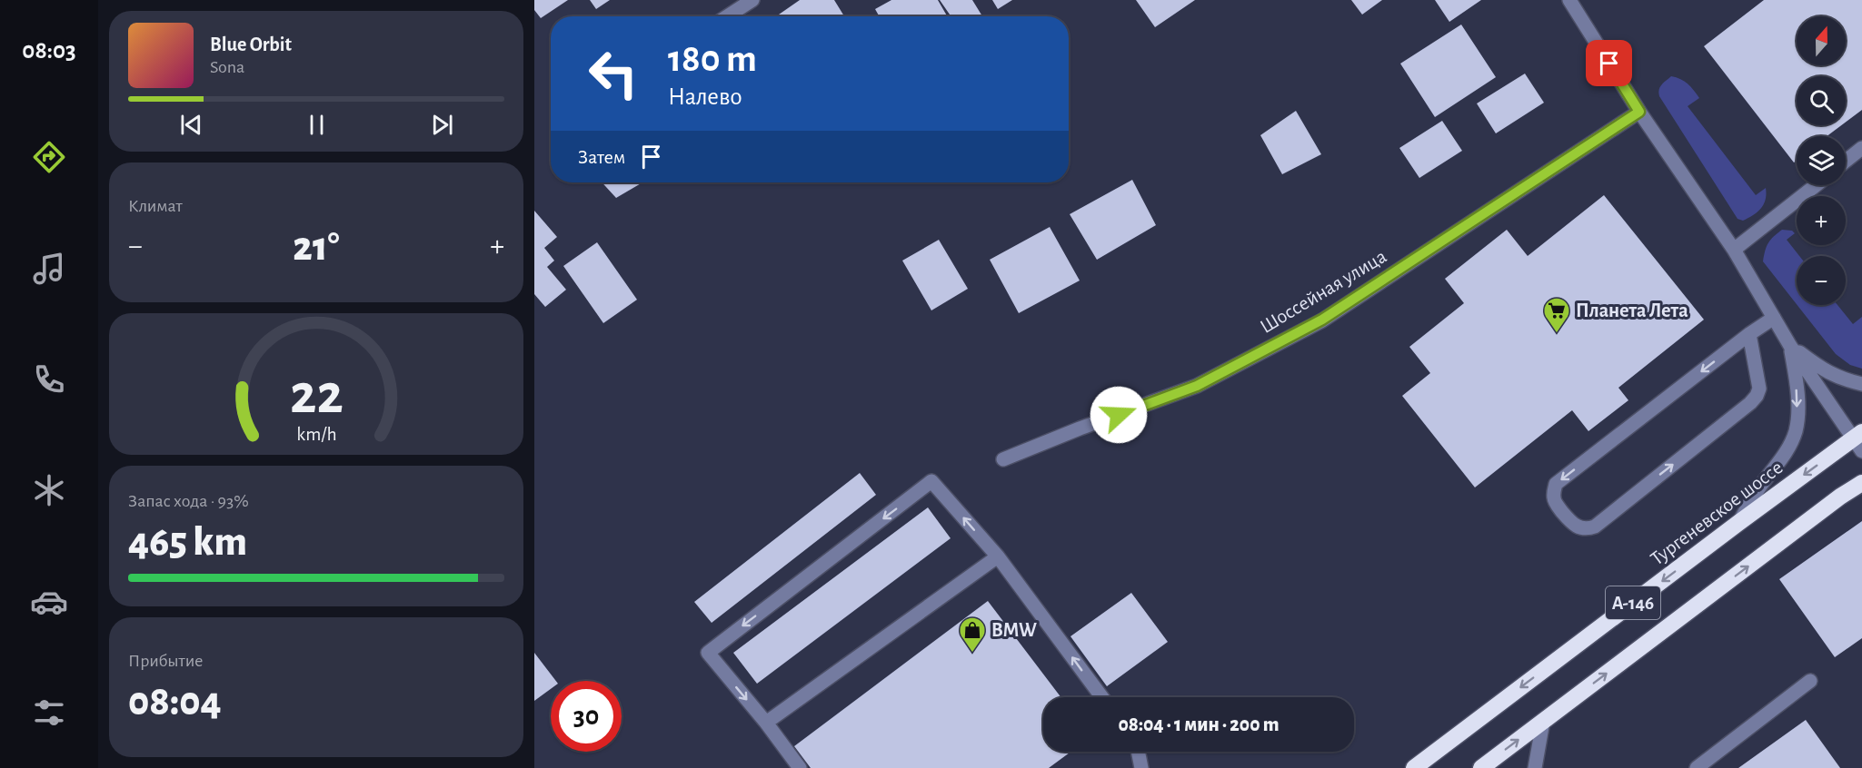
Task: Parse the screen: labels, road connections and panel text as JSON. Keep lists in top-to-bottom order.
{
  "streets": {
    "highway": ["Тургеневское шоссе", "А-146"],
    "street": ["Шоссейная улица"]
  },
  "places": {
    "supermarket": ["Планета Лета"],
    "shop": ["BMW"]
  },
  "north": "top",
  "page": {
    "tabs": "08:03",
    "map_buttons": ["+", "−"],
    "turn": ["180 m", "Налево"],
    "song": ["Blue Orbit", "Sona"],
    "then": "Затем",
    "tile": [
      "Климат",
      ["Запас хода · 93%", "465 km"],
      ["Прибытие", "08:04"]
    ],
    "heat": ["−", "21°", "+"],
    "limit": "30",
    "trip": "08:04 · 1 мин · 200 m",
    "gauge": ["22", "km/h"]
  }
}
